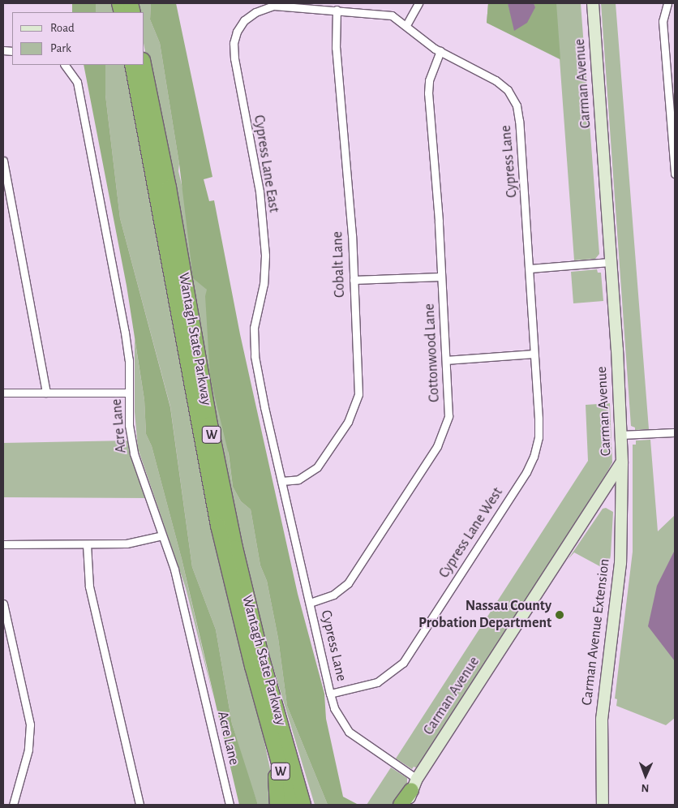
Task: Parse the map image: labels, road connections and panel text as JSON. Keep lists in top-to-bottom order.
{
  "streets": {
    "highway": ["Wantagh State Parkway", "W"],
    "main road": ["Carman Avenue", "Carman Avenue Extension"],
    "street": [
      "Cypress Lane",
      "Cypress Lane East",
      "Cobalt Lane",
      "Cottonwood Lane",
      "Acre Lane",
      "Cypress Lane West"
    ]
  },
  "crossings": [
    ["Carman Avenue", "Cypress Lane"],
    ["Carman Avenue", "Carman Avenue Extension"],
    ["Cypress Lane", "Cypress Lane East"],
    ["Cypress Lane", "Cobalt Lane"],
    ["Cypress Lane", "Cottonwood Lane"],
    ["Cypress Lane", "Cypress Lane West"],
    ["Cypress Lane East", "Cobalt Lane"]
  ],
  "places": ["Nassau County Probation Department"],
  "legend": ["Road", "Park"],
  "north": "bottom"
}
